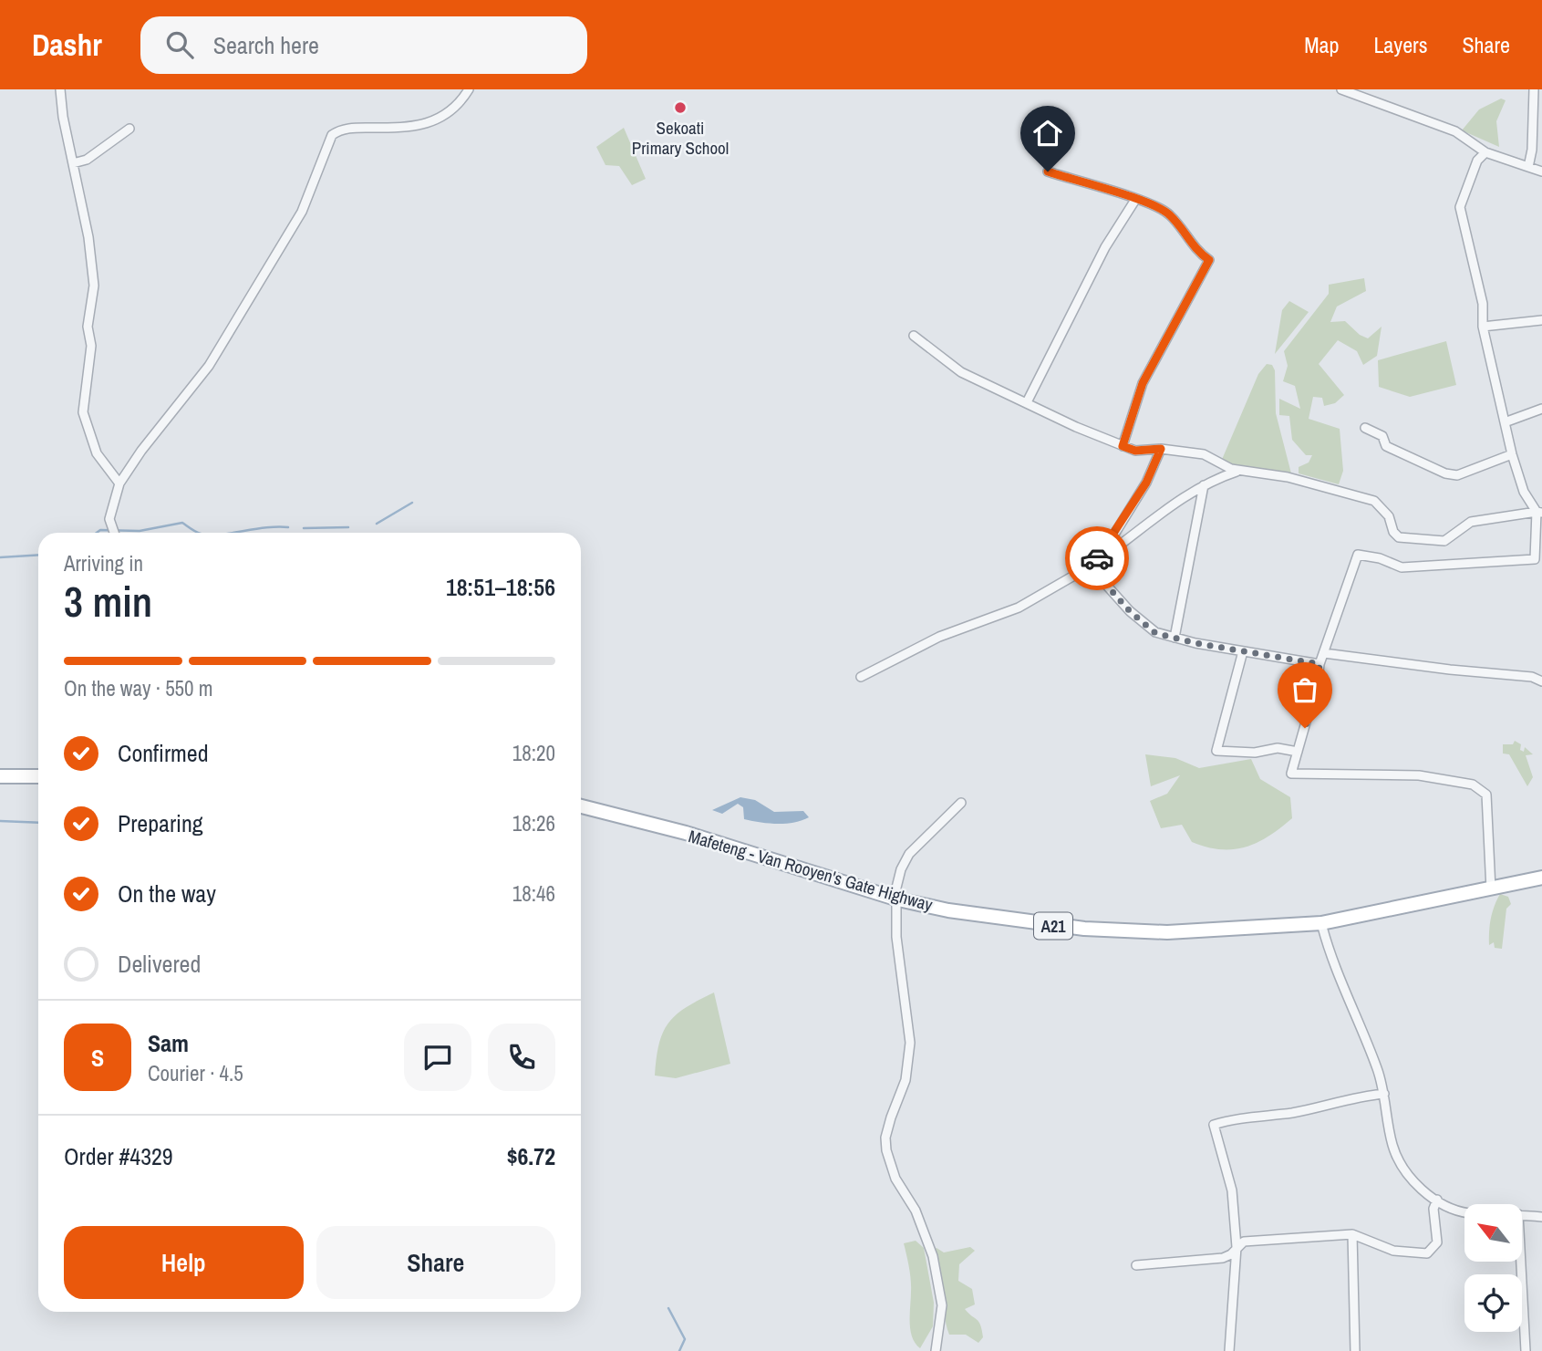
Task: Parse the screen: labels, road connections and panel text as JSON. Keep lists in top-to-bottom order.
{
  "streets": {
    "main road": ["Mafeteng - Van Rooyen's Gate Highway", "A21"]
  },
  "places": ["Sekoati Primary School"],
  "north": "top left",
  "page": {
    "header": "Dashr",
    "search": "Search here",
    "nav": ["Map", "Layers", "Share"],
    "heading": ["3 min", "Arriving in", "18:51–18:56"],
    "panel": [
      "Sam",
      "Courier · 4.5",
      "Order #4329",
      "$6.72"
    ],
    "bar": "On the way · 550 m",
    "list": [
      ["Confirmed", "18:20"],
      ["Preparing", "18:26"],
      ["On the way", "18:46"],
      "Delivered"
    ],
    "round": "S",
    "buttons": ["Help", "Share"]
  }
}
